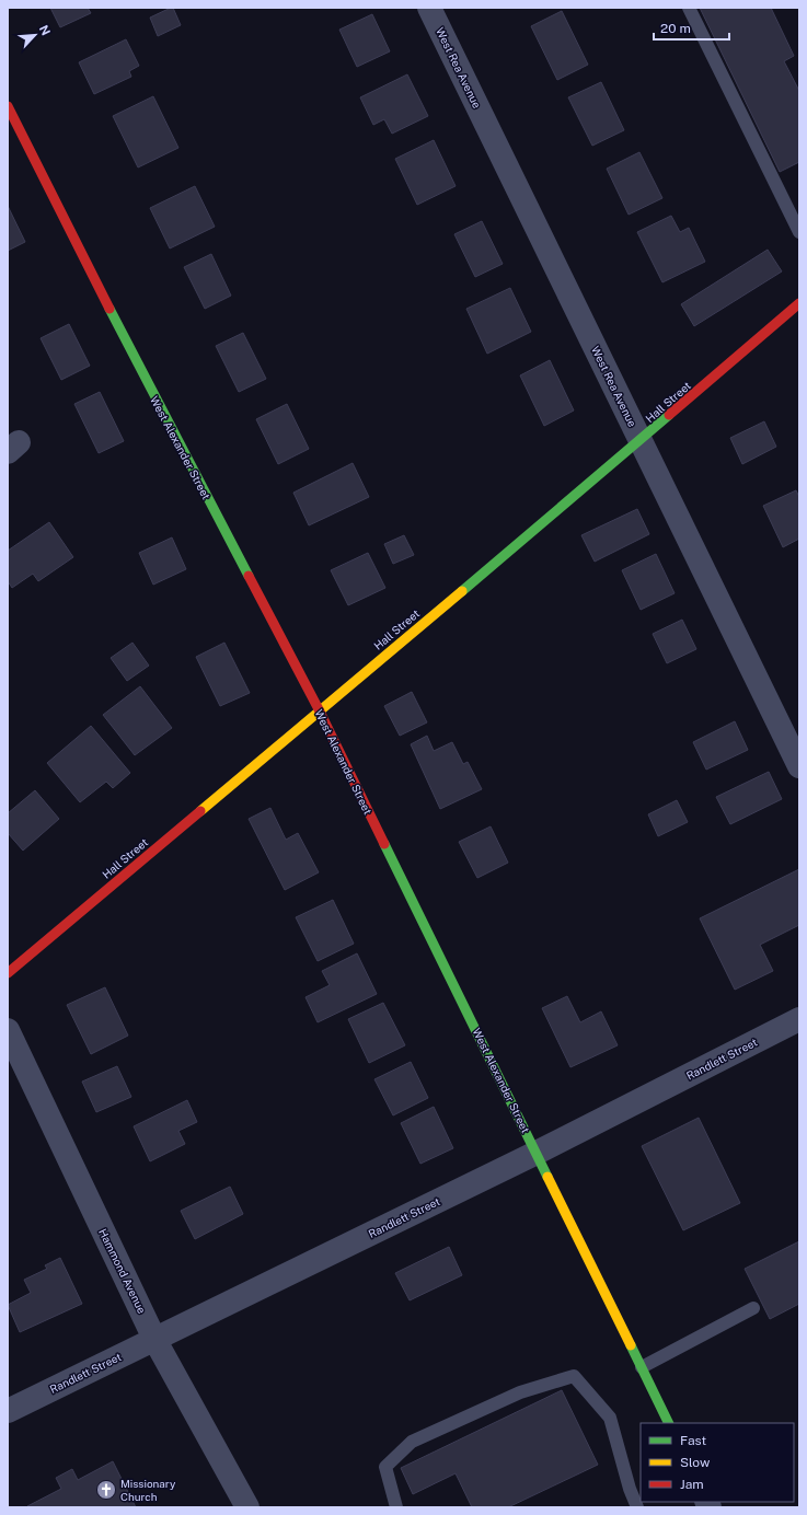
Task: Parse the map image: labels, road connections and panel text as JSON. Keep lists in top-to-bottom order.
{
  "streets": {
    "street": [
      "West Rea Avenue",
      "Hall Street",
      "West Alexander Street",
      "Randlett Street",
      "Hammond Avenue"
    ]
  },
  "crossings": [
    ["West Rea Avenue", "Hall Street"],
    ["Hall Street", "West Alexander Street"],
    ["West Alexander Street", "Randlett Street"],
    ["Randlett Street", "Hammond Avenue"]
  ],
  "places": {
    "church": ["Missionary Church"]
  },
  "legend": ["Fast", "Slow", "Jam"],
  "scale_bar": "20 m",
  "north": "top right"
}
